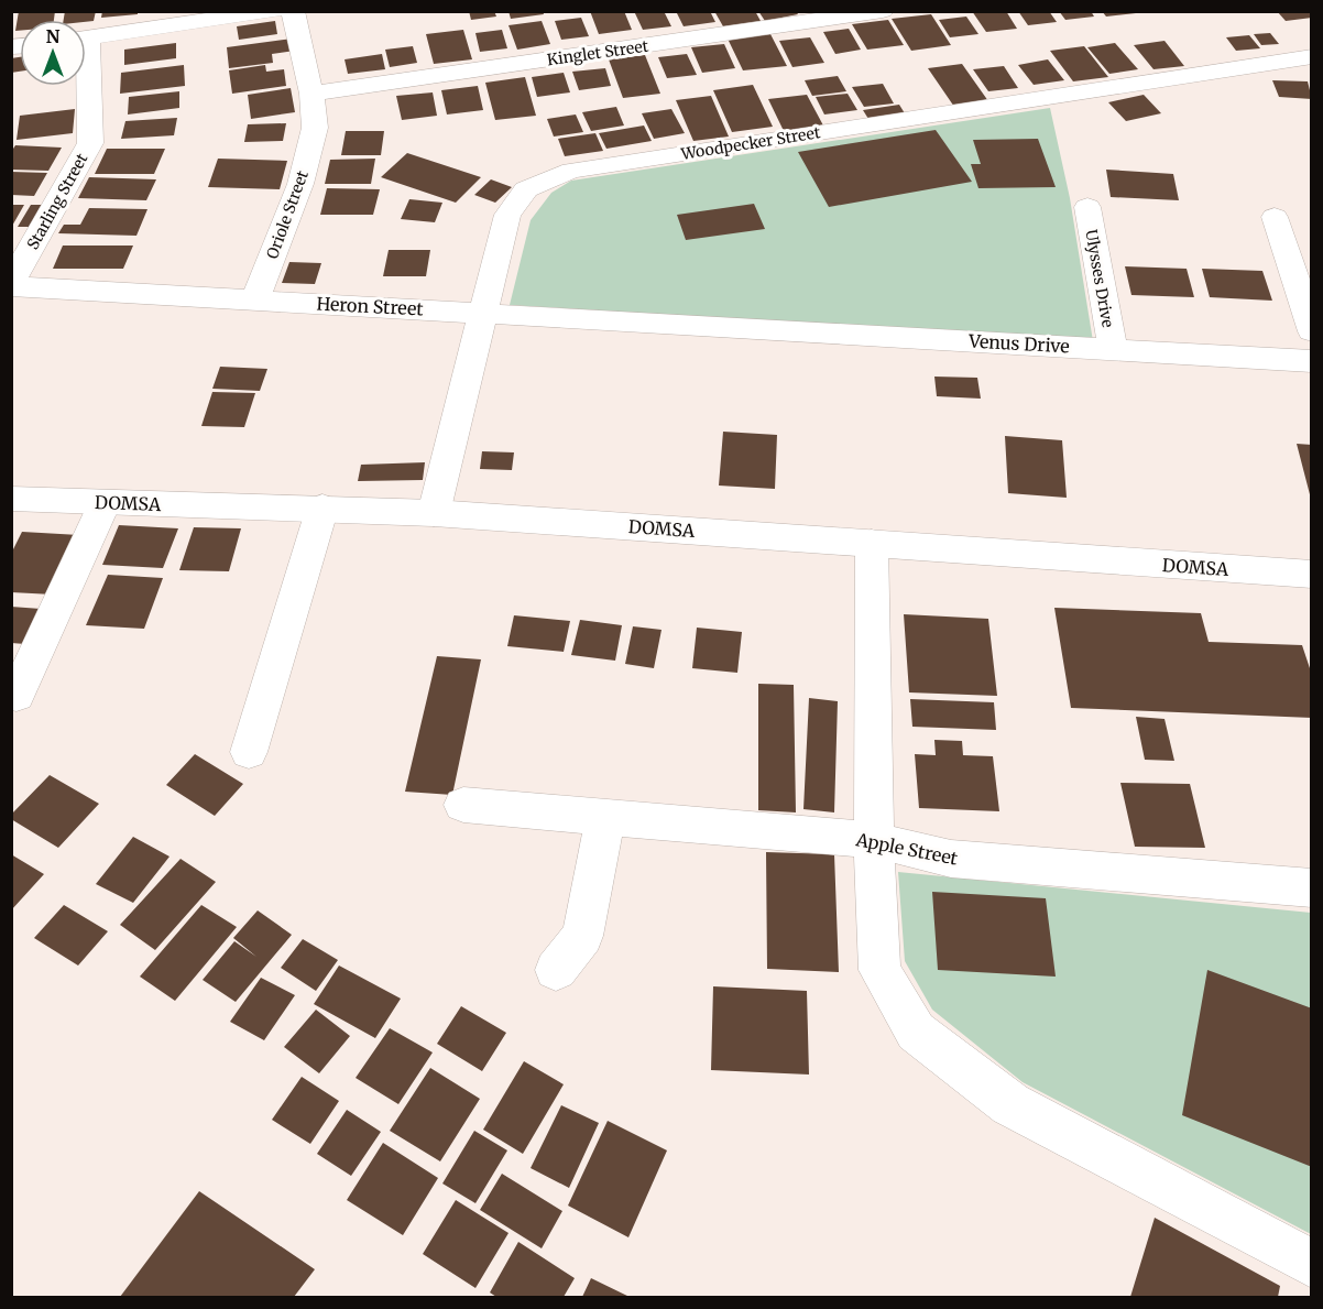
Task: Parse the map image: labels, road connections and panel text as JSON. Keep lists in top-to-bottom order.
{
  "streets": {
    "street": [
      "Kinglet Street",
      "Woodpecker Street",
      "Starling Street",
      "Oriole Street",
      "Ulysses Drive",
      "Heron Street",
      "Venus Drive",
      "DOMSA",
      "Apple Street"
    ]
  },
  "crossings": [
    ["Kinglet Street", "Oriole Street"],
    ["Woodpecker Street", "Heron Street"],
    ["Woodpecker Street", "DOMSA"],
    ["Starling Street", "Heron Street"],
    ["Oriole Street", "Heron Street"],
    ["Ulysses Drive", "Venus Drive"],
    ["Heron Street", "Venus Drive"]
  ],
  "north": "top"
}
